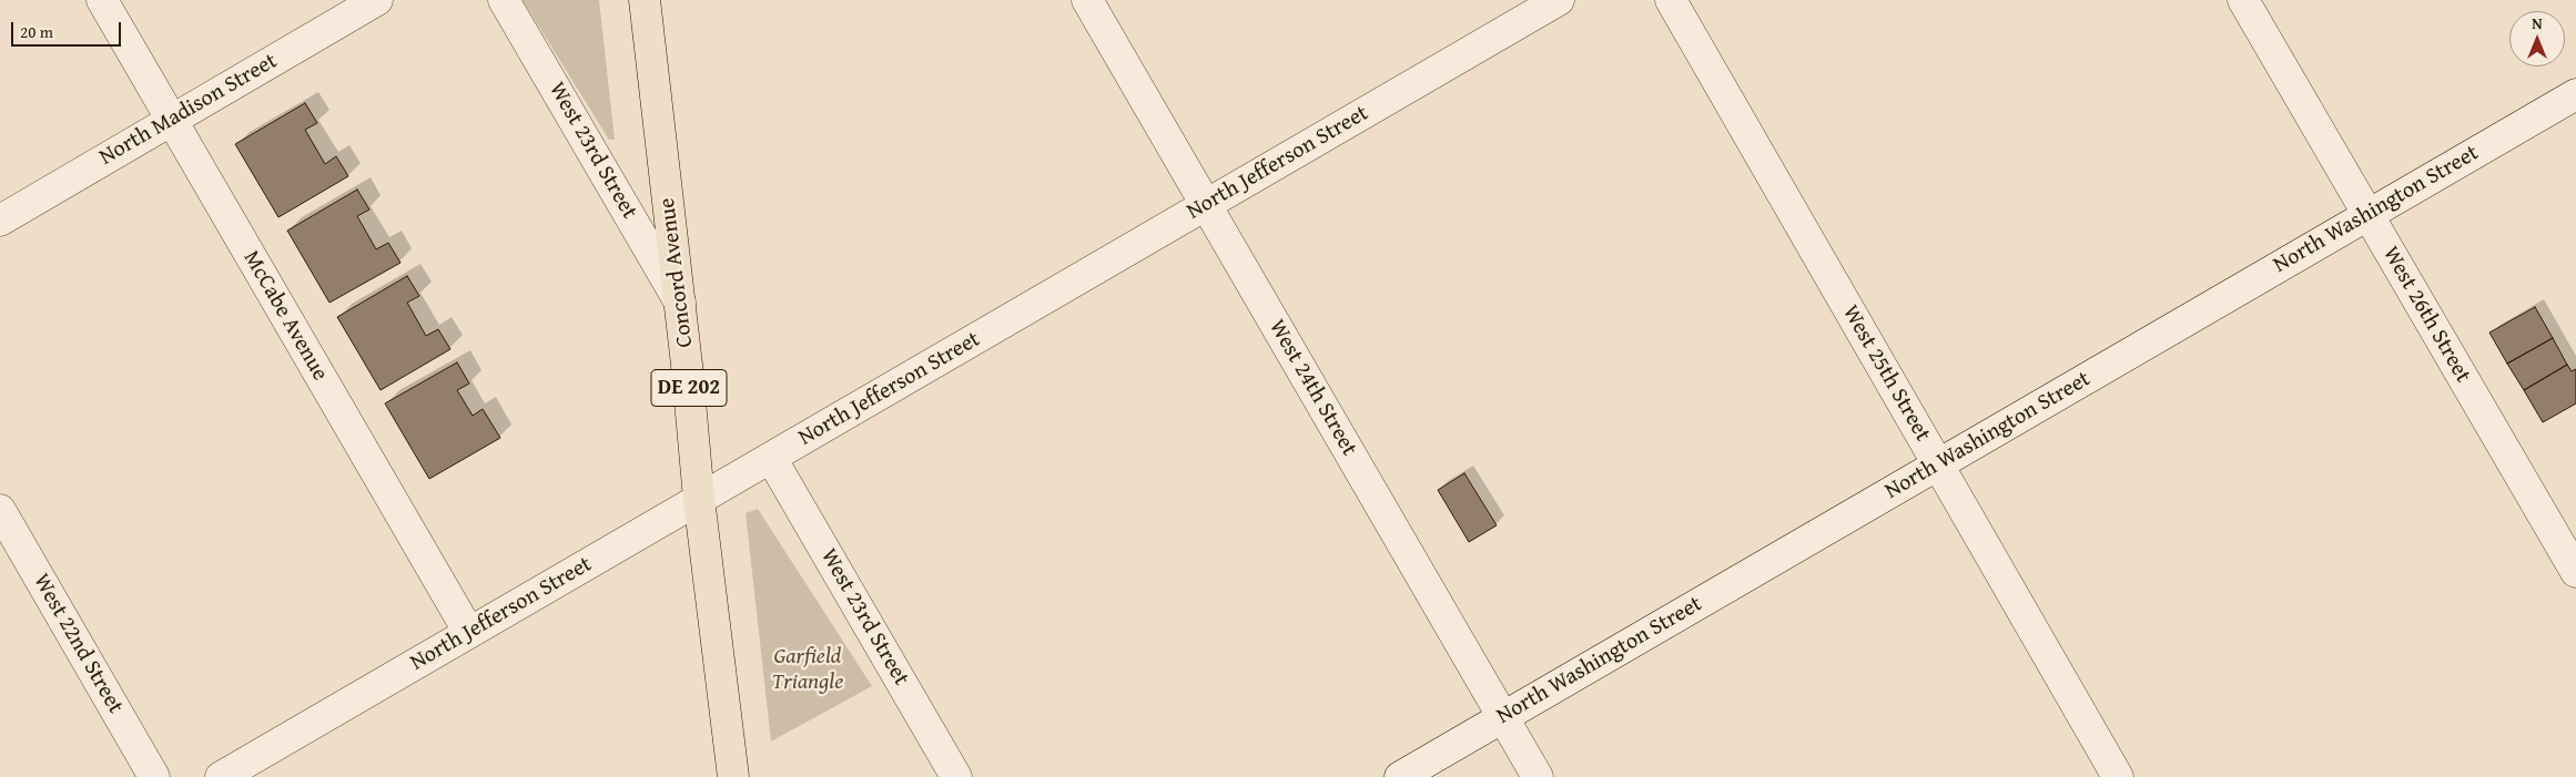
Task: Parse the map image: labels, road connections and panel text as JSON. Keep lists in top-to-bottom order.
{
  "streets": {
    "main road": ["Concord Avenue", "DE 202"],
    "street": [
      "North Madison Street",
      "West 23rd Street",
      "North Jefferson Street",
      "North Washington Street",
      "West 26th Street",
      "McCabe Avenue",
      "West 25th Street",
      "West 24th Street",
      "West 22nd Street"
    ]
  },
  "crossings": [
    ["North Madison Street", "McCabe Avenue"],
    ["West 23rd Street", "North Jefferson Street"],
    ["West 23rd Street", "Concord Avenue"],
    ["North Jefferson Street", "Concord Avenue"],
    ["North Jefferson Street", "McCabe Avenue"],
    ["North Jefferson Street", "West 24th Street"],
    ["North Washington Street", "West 26th Street"],
    ["North Washington Street", "West 25th Street"],
    ["North Washington Street", "West 24th Street"]
  ],
  "parks": ["Garfield Triangle"],
  "scale_bar": "20 m",
  "north": "top"
}
